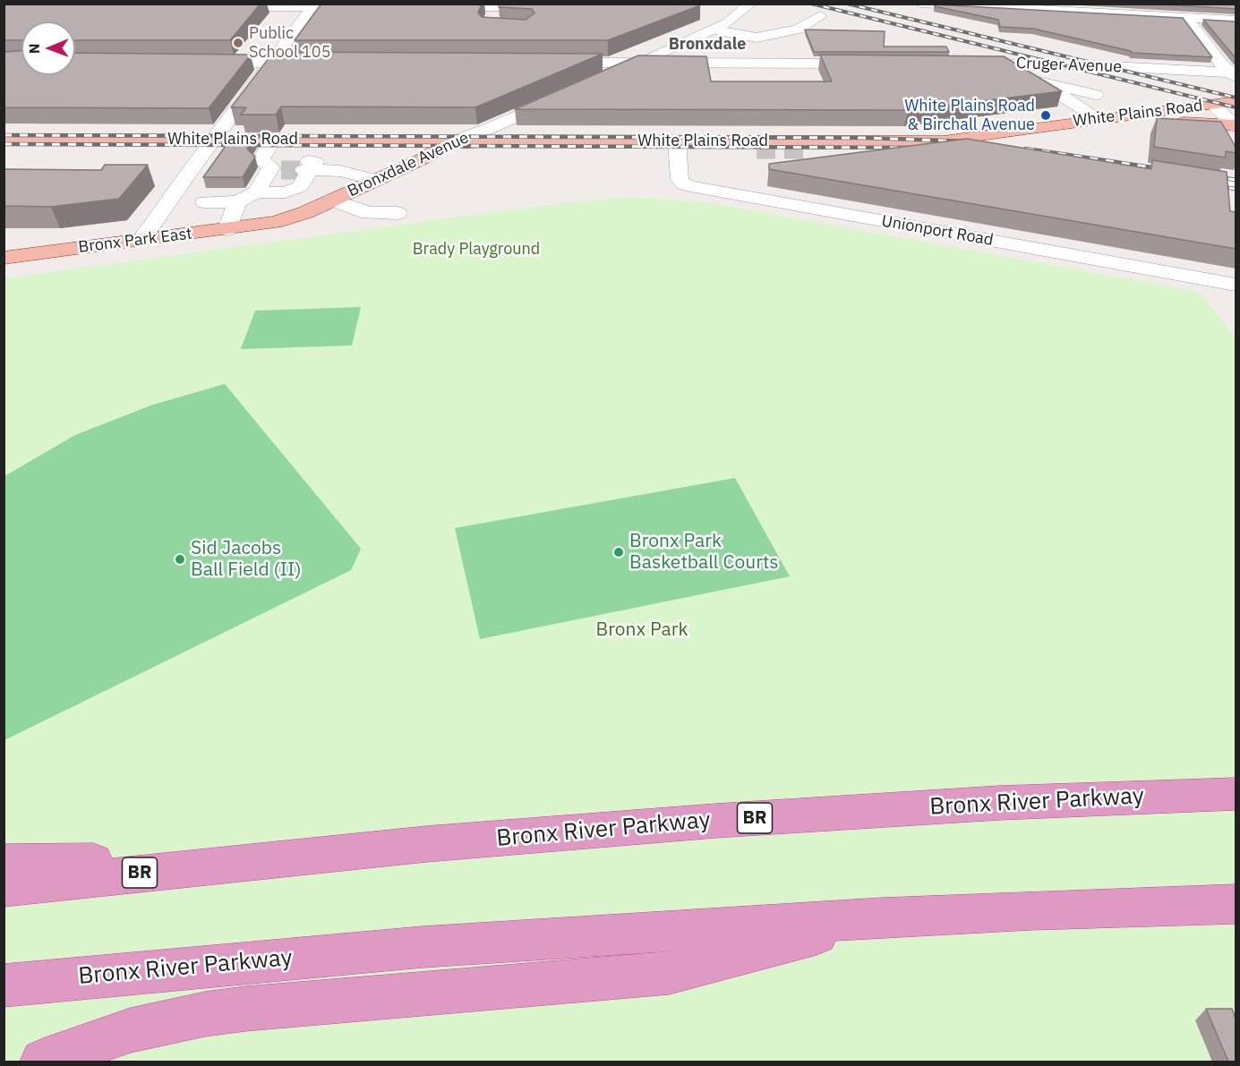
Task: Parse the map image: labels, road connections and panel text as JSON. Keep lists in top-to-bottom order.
{
  "streets": {
    "highway": ["Bronx River Parkway", "BR"],
    "main road": ["White Plains Road", "Bronxdale Avenue", "Bronx Park East"],
    "street": ["Cruger Avenue", "Unionport Road"]
  },
  "crossings": [
    ["White Plains Road", "Bronxdale Avenue"],
    ["White Plains Road", "Unionport Road"],
    ["Bronxdale Avenue", "Bronx Park East"]
  ],
  "districts": ["Bronxdale"],
  "parks": ["Brady Playground", "Bronx Park"],
  "places": [
    "Public School 105",
    "White Plains Road & Birchall Avenue",
    "Bronx Park Basketball Courts",
    "Sid Jacobs Ball Field (II)"
  ],
  "north": "left"
}
